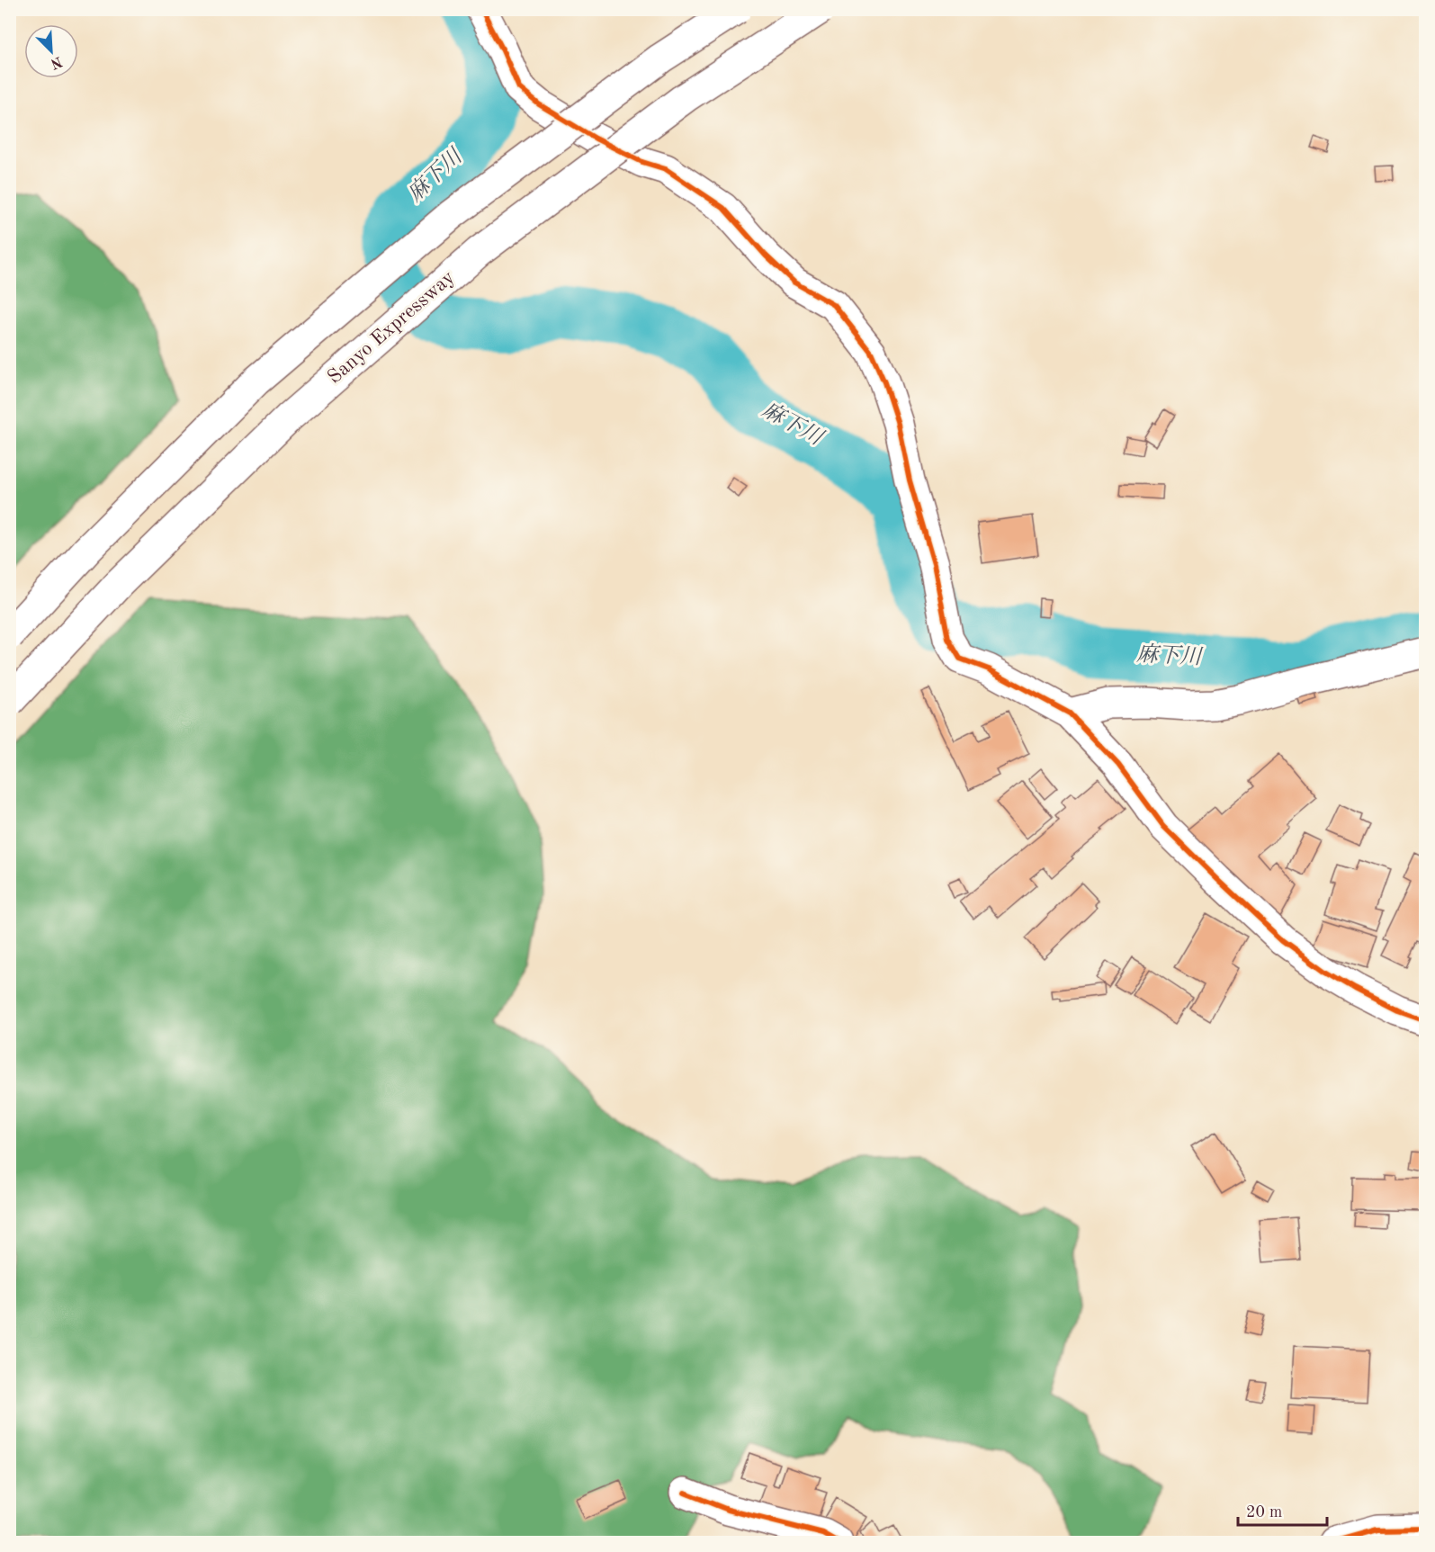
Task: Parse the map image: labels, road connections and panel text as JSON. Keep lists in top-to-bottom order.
{
  "streets": {
    "main road": ["Sanyo Expressway"]
  },
  "water": ["麻下川"],
  "scale_bar": "20 m",
  "north": "bottom right"
}
